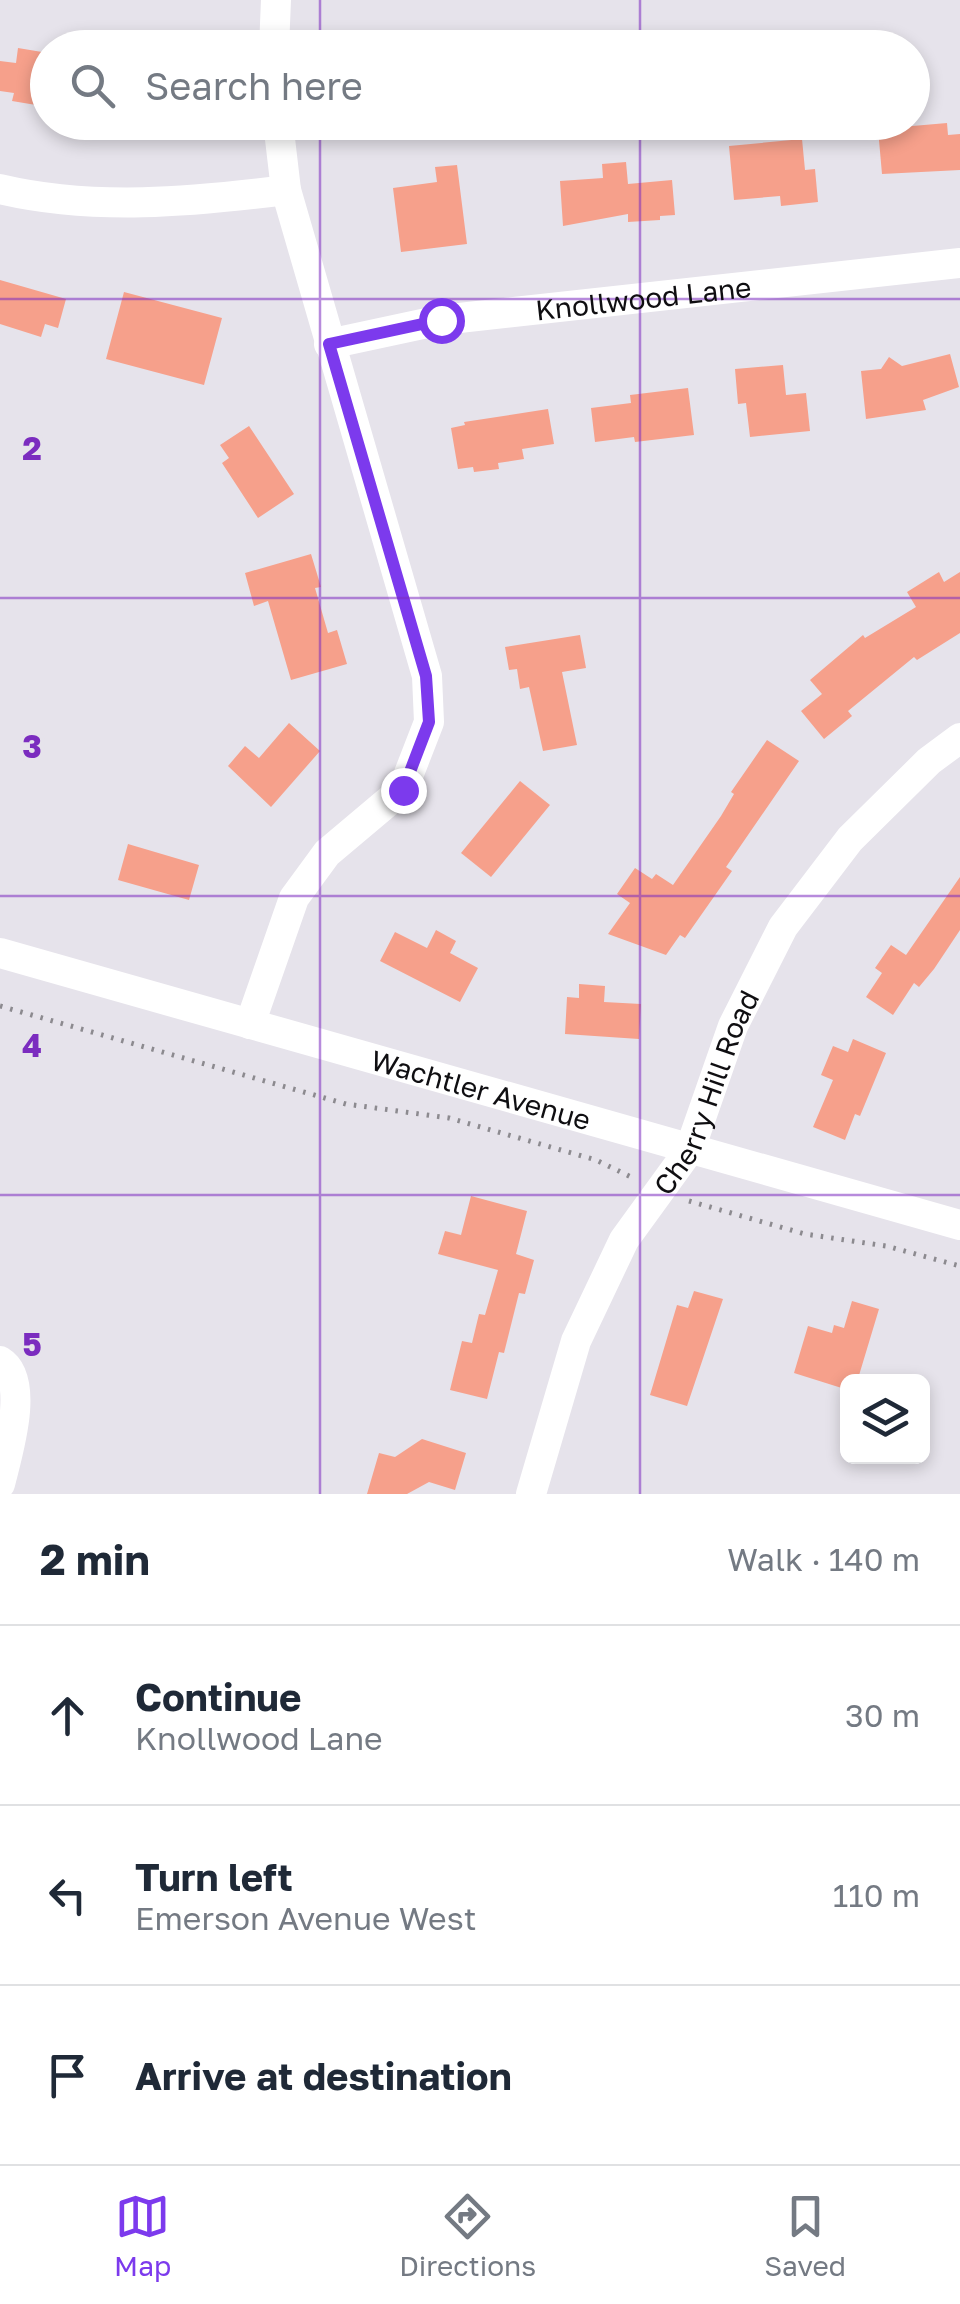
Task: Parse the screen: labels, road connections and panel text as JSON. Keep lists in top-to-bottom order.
{
  "streets": {
    "street": ["Knollwood Lane", "Wachtler Avenue", "Cherry Hill Road"]
  },
  "crossings": [
    ["Wachtler Avenue", "Cherry Hill Road"]
  ],
  "page": {
    "search": "Search here",
    "heading": ["2 min", "Walk · 140 m"],
    "list": [
      ["Continue", "Knollwood Lane", "30 m"],
      ["Turn left", "Emerson Avenue West", "110 m"],
      "Arrive at destination"
    ],
    "nav": ["Map", "Directions", "Saved"]
  },
  "grid": {
    "rows": [
      "2",
      "3",
      "4",
      "5"
    ]
  }
}
